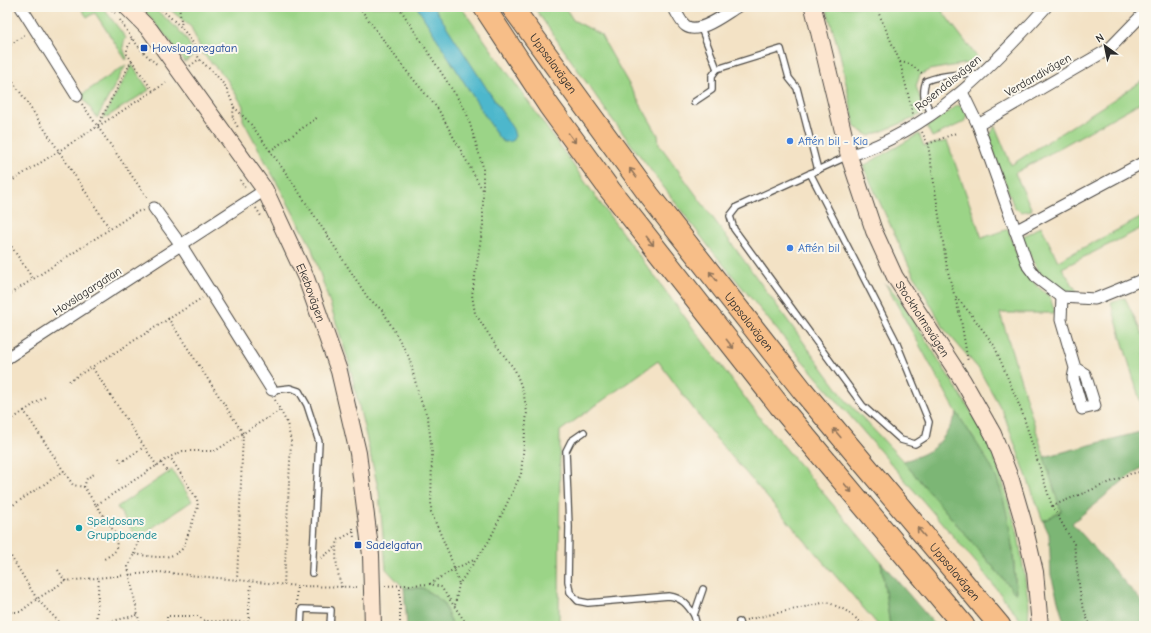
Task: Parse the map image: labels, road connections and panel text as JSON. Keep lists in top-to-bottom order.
{
  "streets": {
    "highway": ["Uppsalavägen"],
    "street": [
      "Verdandivägen",
      "Rosendalsvägen",
      "Hovslagargatan",
      "Ekebovägen",
      "Stockholmsvägen"
    ]
  },
  "crossings": [
    ["Rosendalsvägen", "Stockholmsvägen"],
    ["Hovslagargatan", "Ekebovägen"]
  ],
  "places": {
    "transit": ["Hovslagaregatan", "Sadelgatan"],
    "other": ["Aftén bil - Kia", "Aftén bil", "Speldosans Gruppboende"]
  },
  "north": "top left"
}
